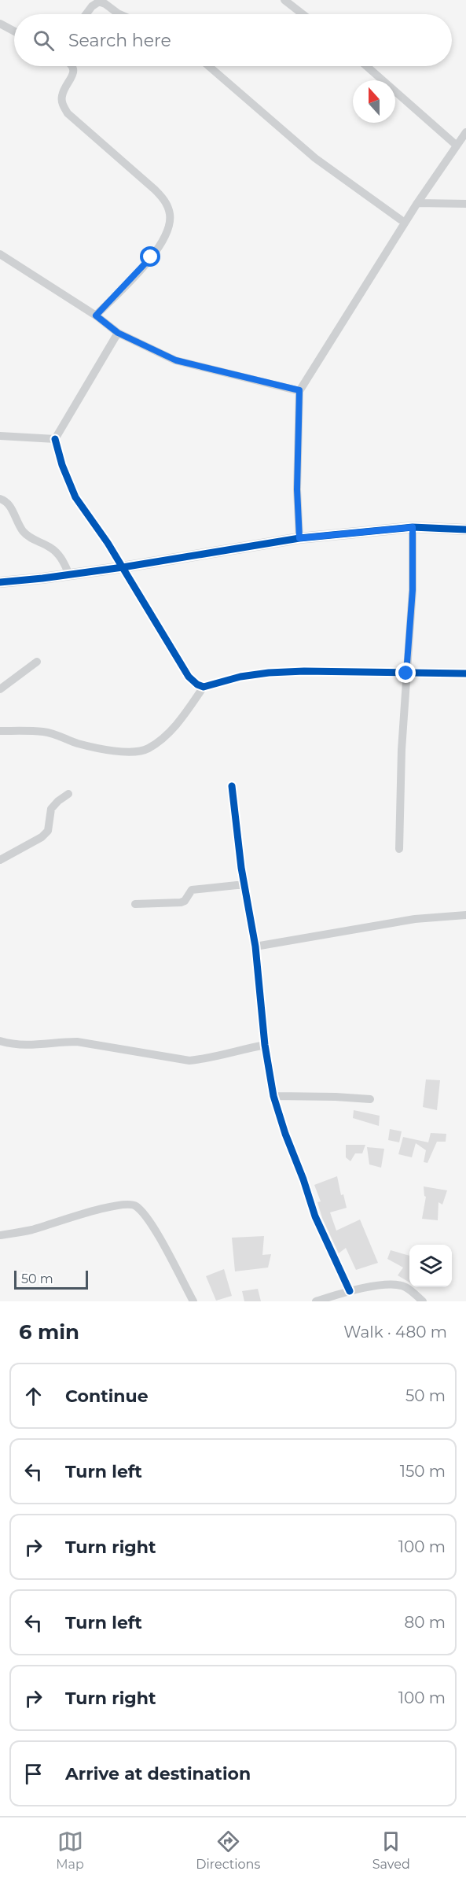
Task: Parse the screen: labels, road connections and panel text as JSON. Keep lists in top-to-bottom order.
{
  "scale_bar": "50 m",
  "north": "top",
  "page": {
    "search": "Search here",
    "scale": "50 m",
    "heading": ["6 min", "Walk · 480 m"],
    "list": [
      ["Continue", "50 m"],
      ["Turn left", "150 m"],
      ["Turn right", "100 m"],
      ["Turn left", "80 m"],
      ["Turn right", "100 m"],
      "Arrive at destination"
    ],
    "nav": ["Map", "Directions", "Saved"]
  }
}
